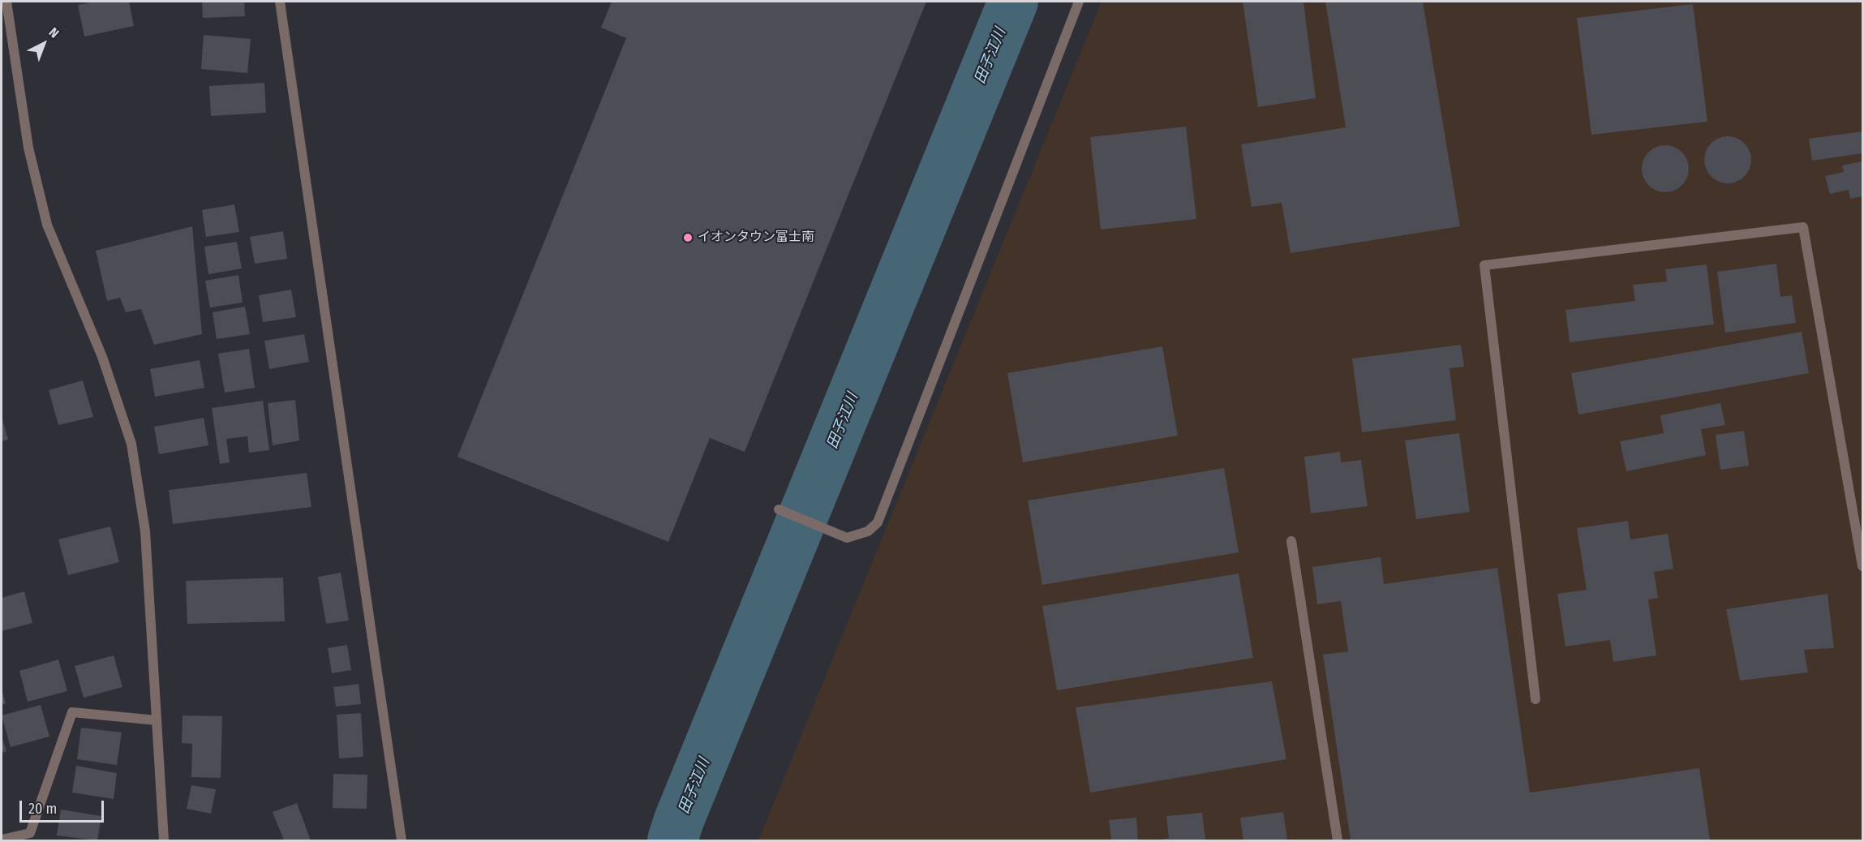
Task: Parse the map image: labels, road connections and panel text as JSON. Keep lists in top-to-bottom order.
{
  "water": ["田子江川"],
  "places": ["イオンタウン富士南"],
  "scale_bar": "20 m",
  "north": "top right"
}
